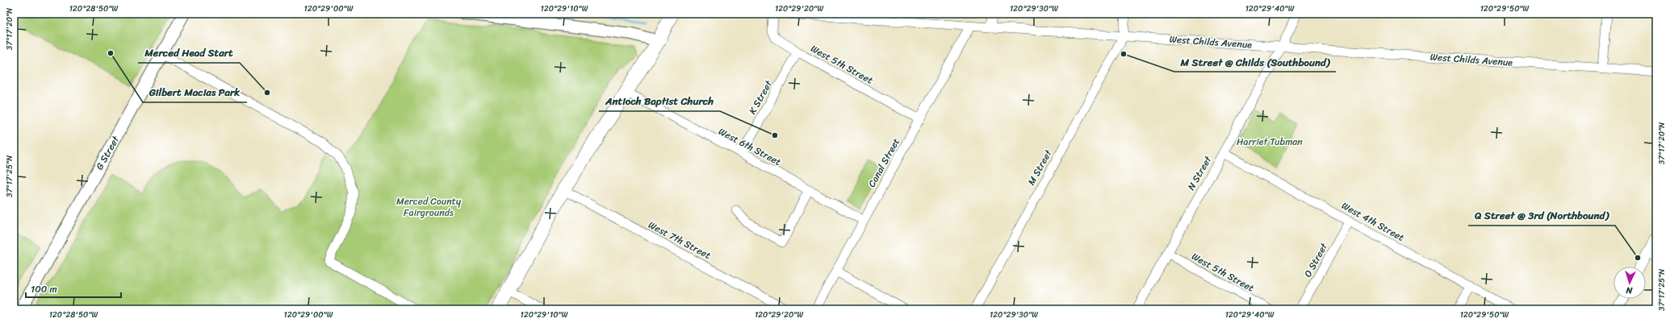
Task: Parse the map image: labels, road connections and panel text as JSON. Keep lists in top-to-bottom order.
{
  "streets": {
    "main road": ["G Street"],
    "street": [
      "West Childs Avenue",
      "West 5th Street",
      "K Street",
      "West 6th Street",
      "Canal Street",
      "M Street",
      "N Street",
      "West 4th Street",
      "West 7th Street",
      "O Street"
    ]
  },
  "crossings": [
    ["West Childs Avenue", "Canal Street"],
    ["West Childs Avenue", "M Street"],
    ["West Childs Avenue", "N Street"],
    ["West 5th Street", "K Street"],
    ["West 5th Street", "Canal Street"],
    ["West 5th Street", "N Street"],
    ["K Street", "West 6th Street"],
    ["West 6th Street", "Canal Street"],
    ["N Street", "West 4th Street"],
    ["West 4th Street", "O Street"]
  ],
  "parks": ["Harriet Tubman", "Merced County Fairgrounds"],
  "places": [
    "Gilbert Macias Park",
    "M Street @ Childs (Southbound)",
    "Merced Head Start",
    "Antioch Baptist Church",
    "Q Street @ 3rd (Northbound)"
  ],
  "scale_bar": "100 m",
  "north": "bottom",
  "coordinates": [
    "120°28'50\"W",
    "120°29'00\"W",
    "120°29'10\"W",
    "120°29'20\"W",
    "120°29'30\"W",
    "120°29'40\"W",
    "120°29'50\"W",
    "37°17'20\"N",
    "37°17'25\"N"
  ]
}
